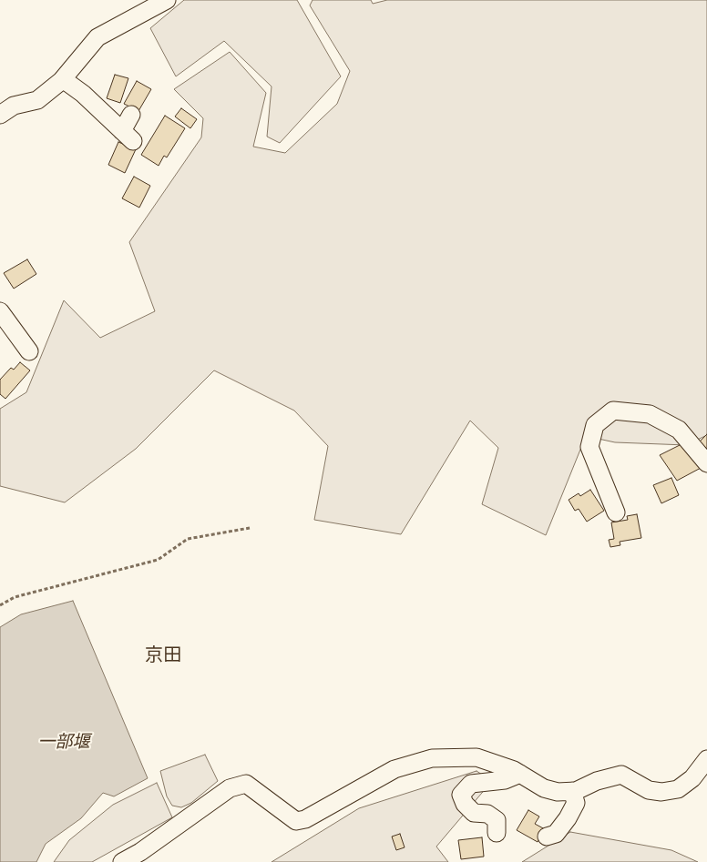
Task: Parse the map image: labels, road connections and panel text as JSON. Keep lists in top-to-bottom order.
{
  "districts": ["京田"],
  "water": ["一部堰"]
}
